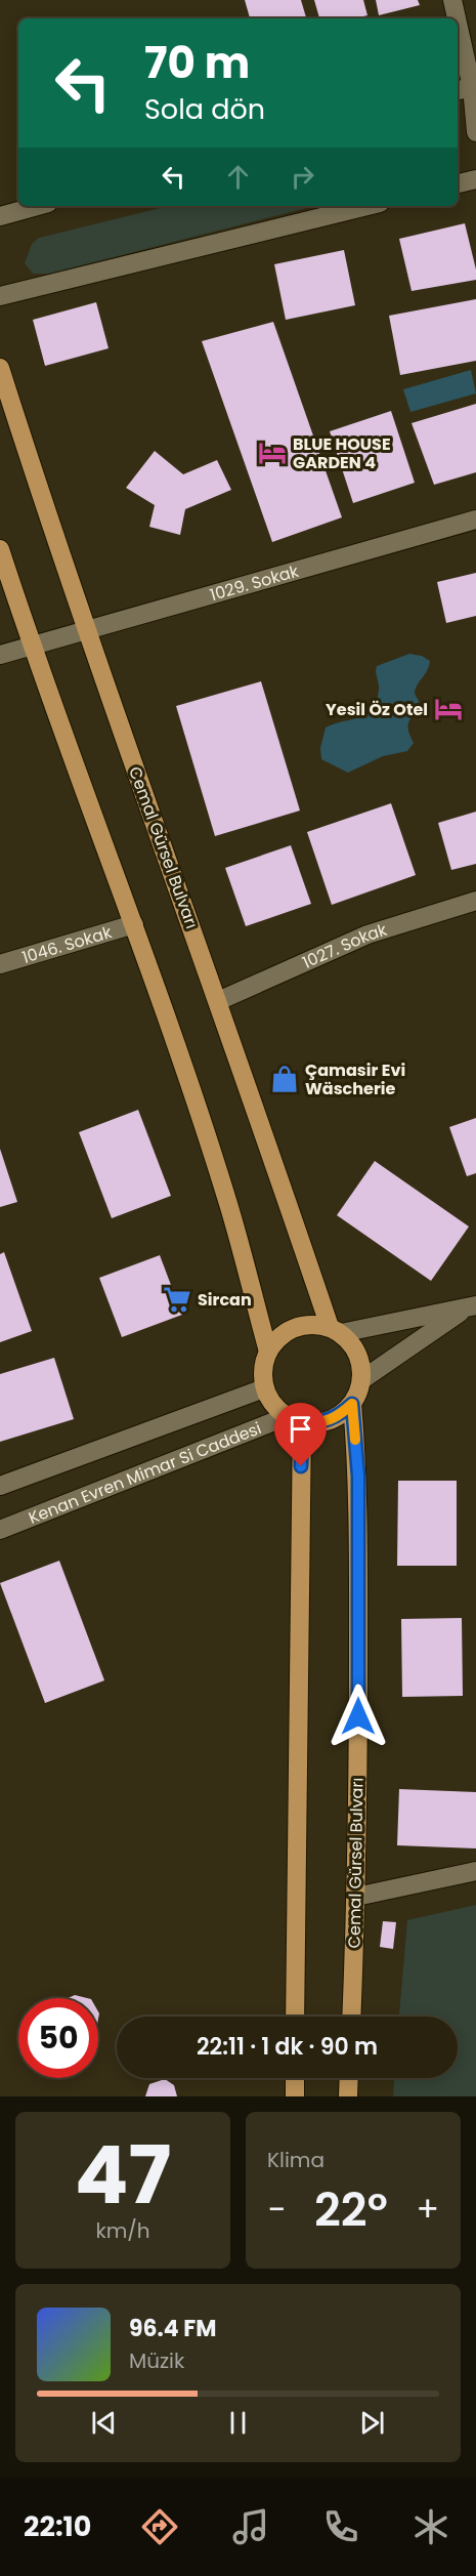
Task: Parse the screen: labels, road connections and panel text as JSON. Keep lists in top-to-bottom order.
{
  "streets": {
    "main road": ["Cemal Gürsel Bulvarı"],
    "street": [
      "1029. Sokak",
      "1046. Sokak",
      "1027. Sokak",
      "Kenan Evren Mimar Si Caddesi"
    ]
  },
  "crossings": [
    ["1029. Sokak", "Cemal Gürsel Bulvarı"],
    ["Cemal Gürsel Bulvarı", "1027. Sokak"],
    ["Cemal Gürsel Bulvarı", "Kenan Evren Mimar Si Caddesi"]
  ],
  "places": {
    "hotel": ["BLUE HOUSE GARDEN 4", "Yesil Öz Otel"],
    "shop": ["Çamasir Evi Wäscherie"],
    "supermarket": ["Sircan"]
  },
  "page": {
    "turn": ["70 m", "Sola dön"],
    "limit": "50",
    "trip": "22:11 · 1 dk · 90 m",
    "tile": [
      ["47", "km/h"],
      "Klima"
    ],
    "heat": ["−", "22°", "+"],
    "song": ["96.4 FM", "Müzik"],
    "tabs": "22:10"
  }
}
